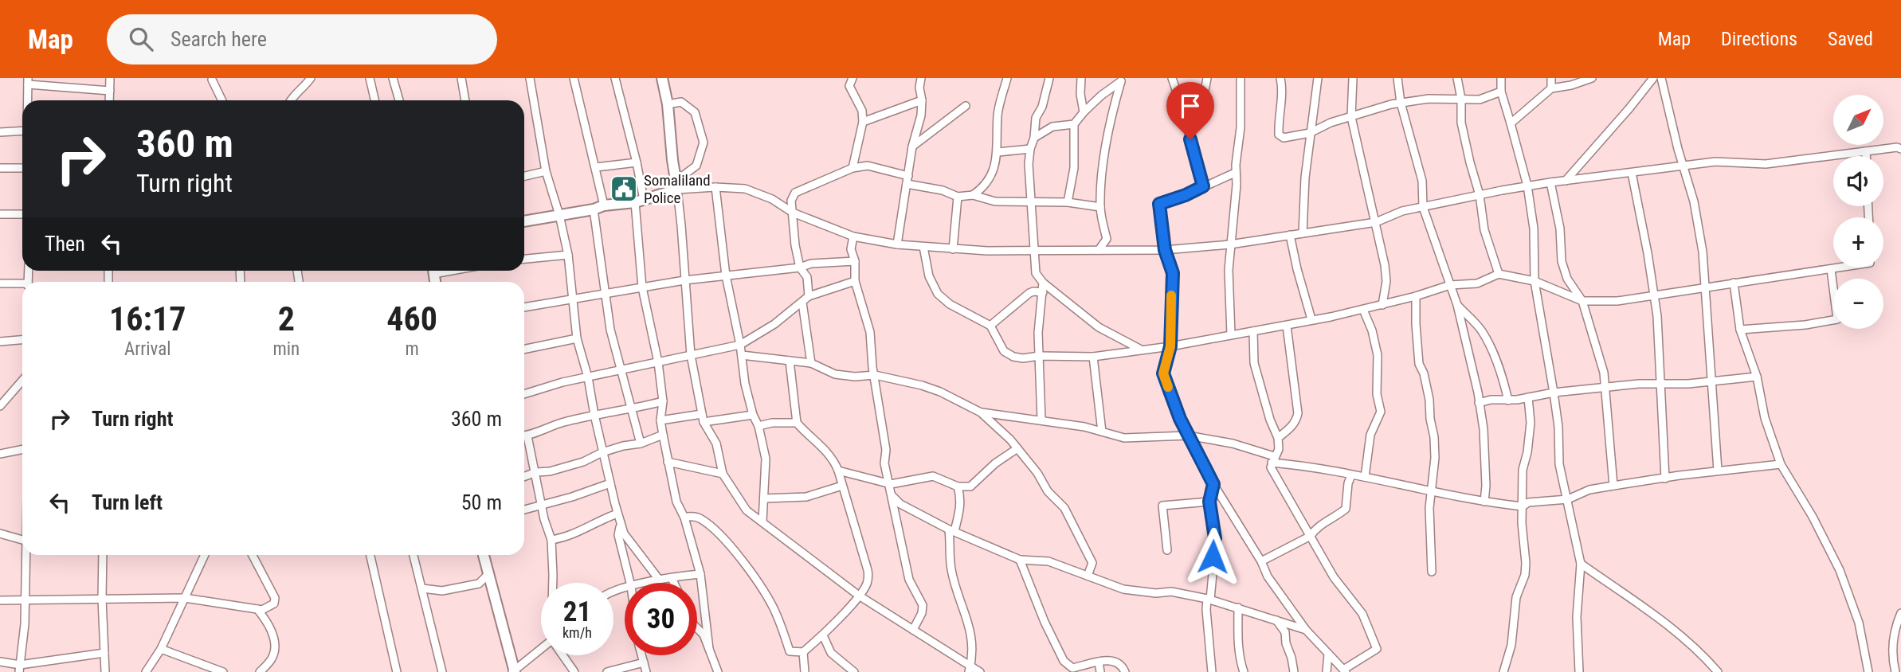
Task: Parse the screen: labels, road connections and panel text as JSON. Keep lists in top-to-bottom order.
{
  "places": {
    "public building": ["Somaliland Police"]
  },
  "north": "top right",
  "page": {
    "header": "Map",
    "search": "Search here",
    "nav": ["Map", "Directions", "Saved"],
    "map_buttons": ["+", "−"],
    "turn": ["360 m", "Turn right"],
    "then": "Then",
    "eta": [
      "16:17",
      "Arrival",
      "2",
      "min",
      "460",
      "m"
    ],
    "list": [
      {
        "name": "Turn right",
        "value": "360 m"
      },
      {
        "name": "Turn left",
        "value": "50 m"
      }
    ],
    "speed": "21 km/h",
    "limit": "30"
  }
}
